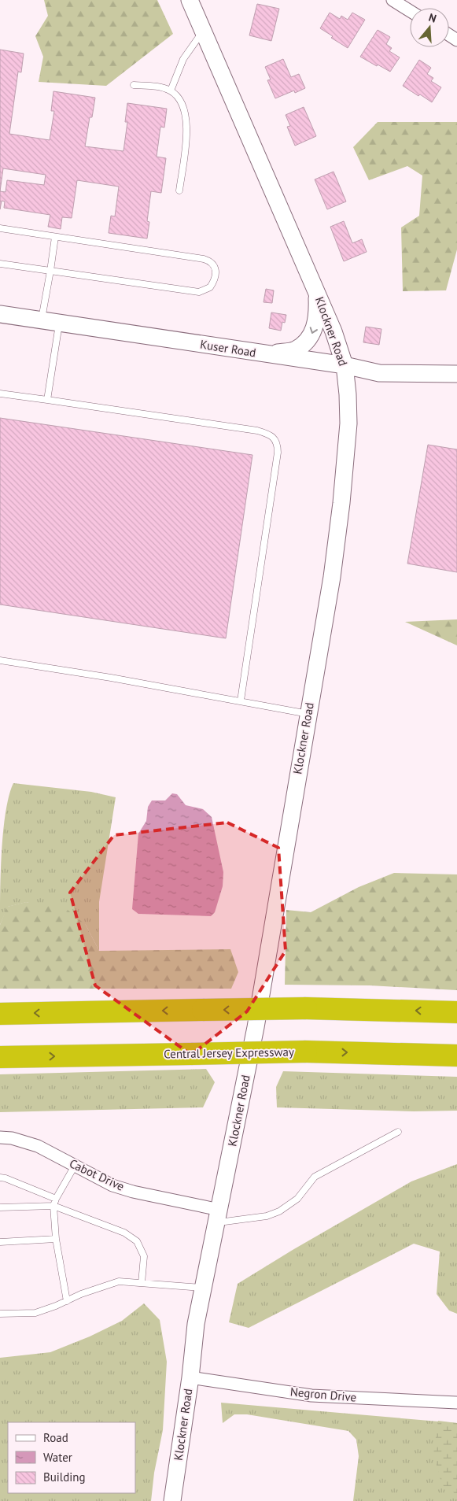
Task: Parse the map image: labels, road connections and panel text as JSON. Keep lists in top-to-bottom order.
{
  "streets": {
    "highway": ["Central Jersey Expressway"],
    "main road": ["Klockner Road", "Kuser Road"],
    "street": ["Cabot Drive", "Negron Drive"]
  },
  "crossings": [
    ["Klockner Road", "Kuser Road"],
    ["Klockner Road", "Cabot Drive"],
    ["Klockner Road", "Negron Drive"]
  ],
  "legend": ["Road", "Water", "Building"],
  "north": "top"
}
